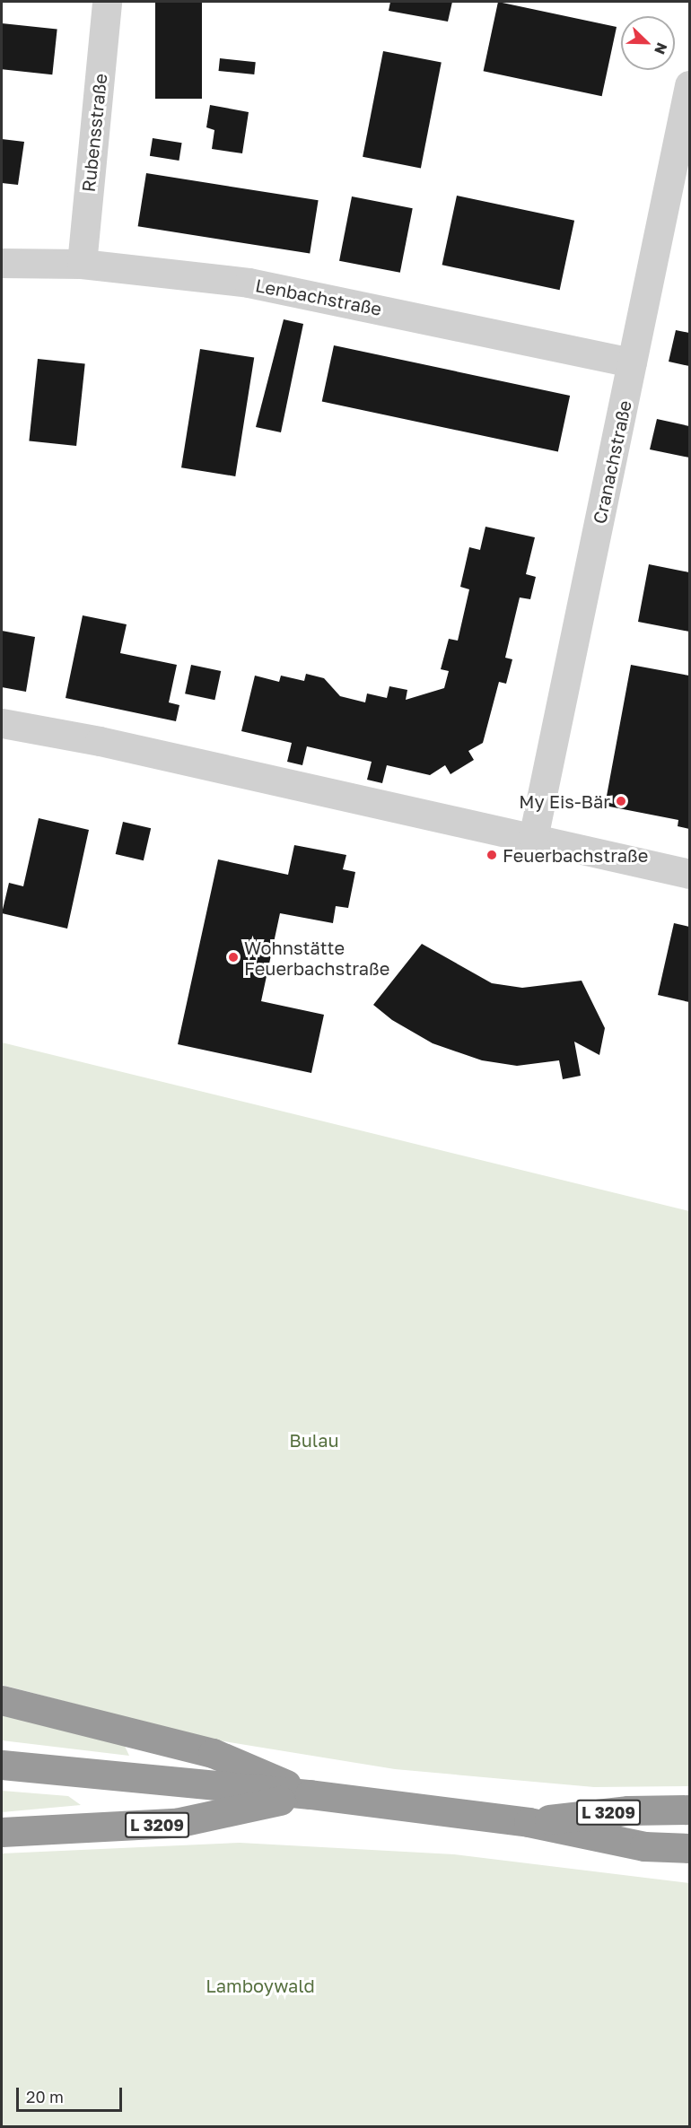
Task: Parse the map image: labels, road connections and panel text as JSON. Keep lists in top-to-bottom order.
{
  "streets": {
    "highway": ["L 3209"],
    "street": ["Rubensstraße", "Lenbachstraße", "Cranachstraße"]
  },
  "crossings": [
    ["Rubensstraße", "Lenbachstraße"],
    ["Lenbachstraße", "Cranachstraße"]
  ],
  "parks": ["Bulau", "Lamboywald"],
  "places": ["My Eis-Bär", "Feuerbachstraße", "Wohnstätte Feuerbachstraße"],
  "scale_bar": "20 m",
  "north": "bottom right"
}
